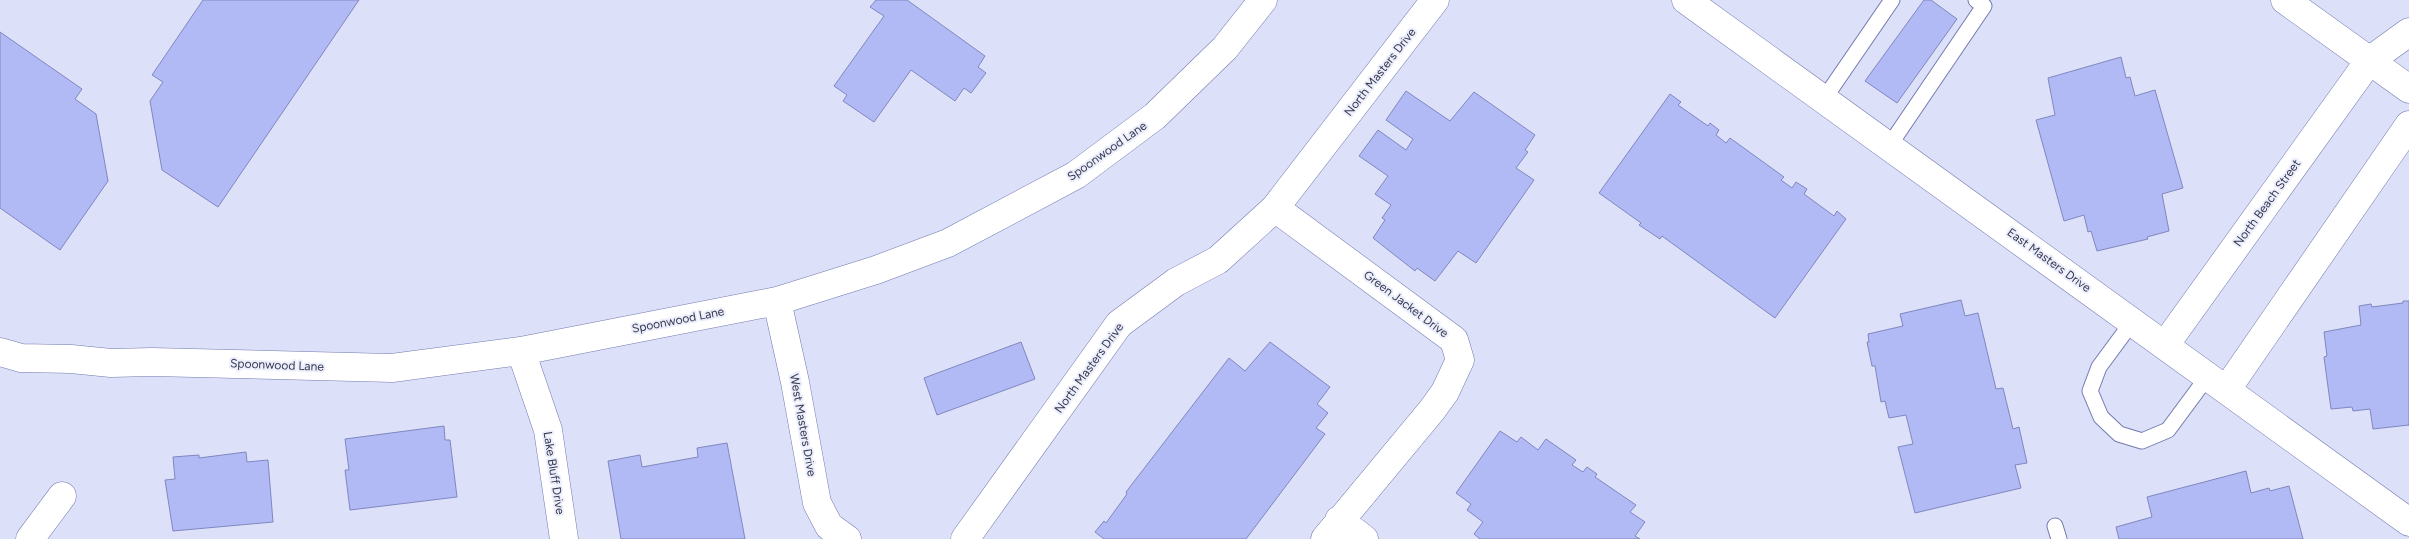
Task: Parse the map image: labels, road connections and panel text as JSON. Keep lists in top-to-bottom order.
{
  "streets": {
    "street": [
      "North Masters Drive",
      "Spoonwood Lane",
      "North Beach Street",
      "East Masters Drive",
      "Green Jacket Drive",
      "West Masters Drive",
      "Lake Bluff Drive"
    ]
  },
  "crossings": [
    ["North Masters Drive", "Green Jacket Drive"],
    ["Spoonwood Lane", "West Masters Drive"],
    ["Spoonwood Lane", "Lake Bluff Drive"],
    ["North Beach Street", "East Masters Drive"]
  ]
}
